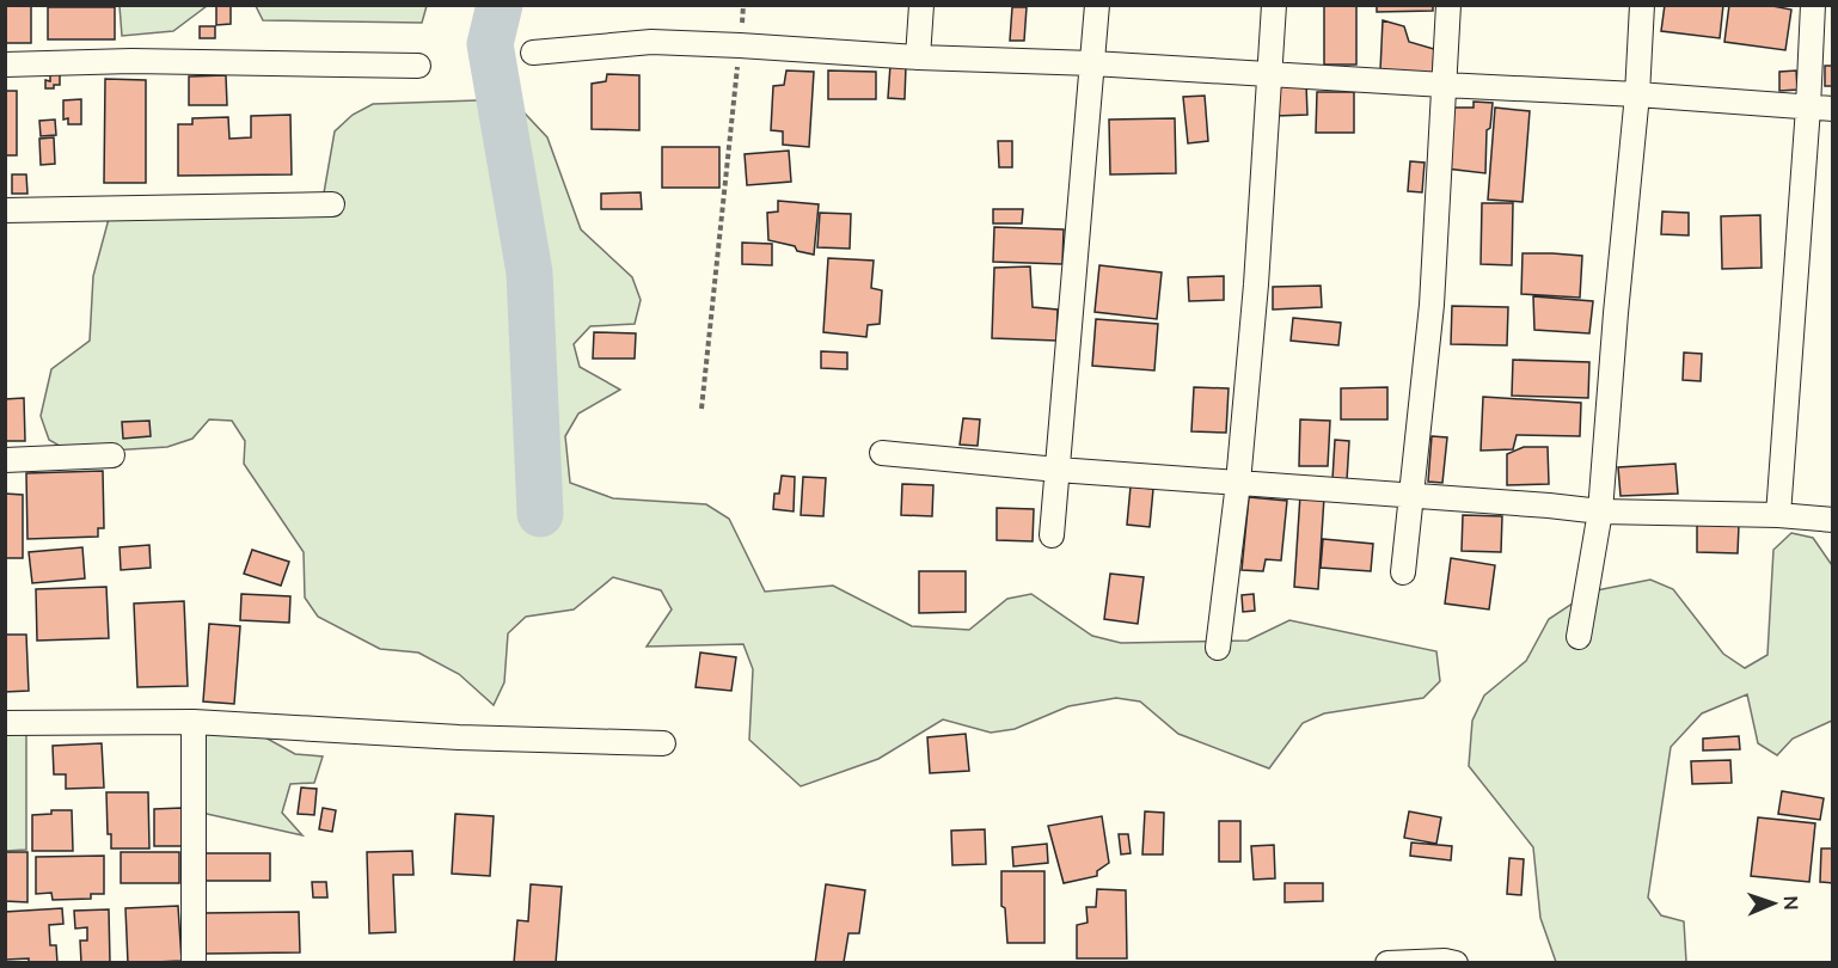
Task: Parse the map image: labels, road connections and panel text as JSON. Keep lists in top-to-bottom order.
{
  "north": "right"
}
